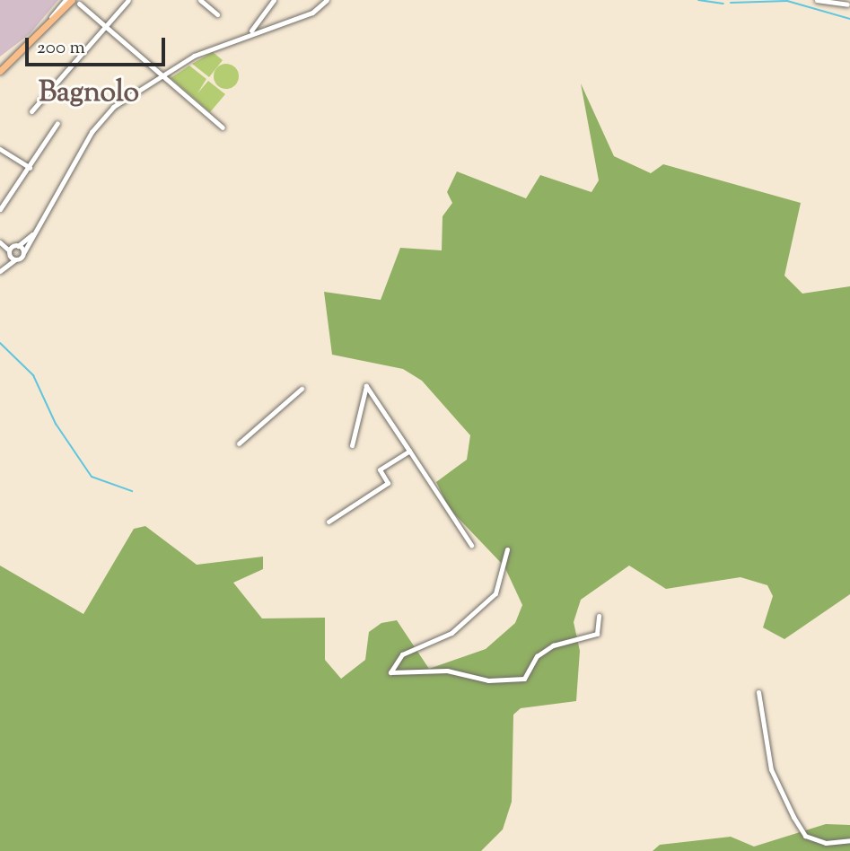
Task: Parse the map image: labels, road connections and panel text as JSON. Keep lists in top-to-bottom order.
{
  "districts": ["Bagnolo"],
  "scale_bar": "200 m"
}
